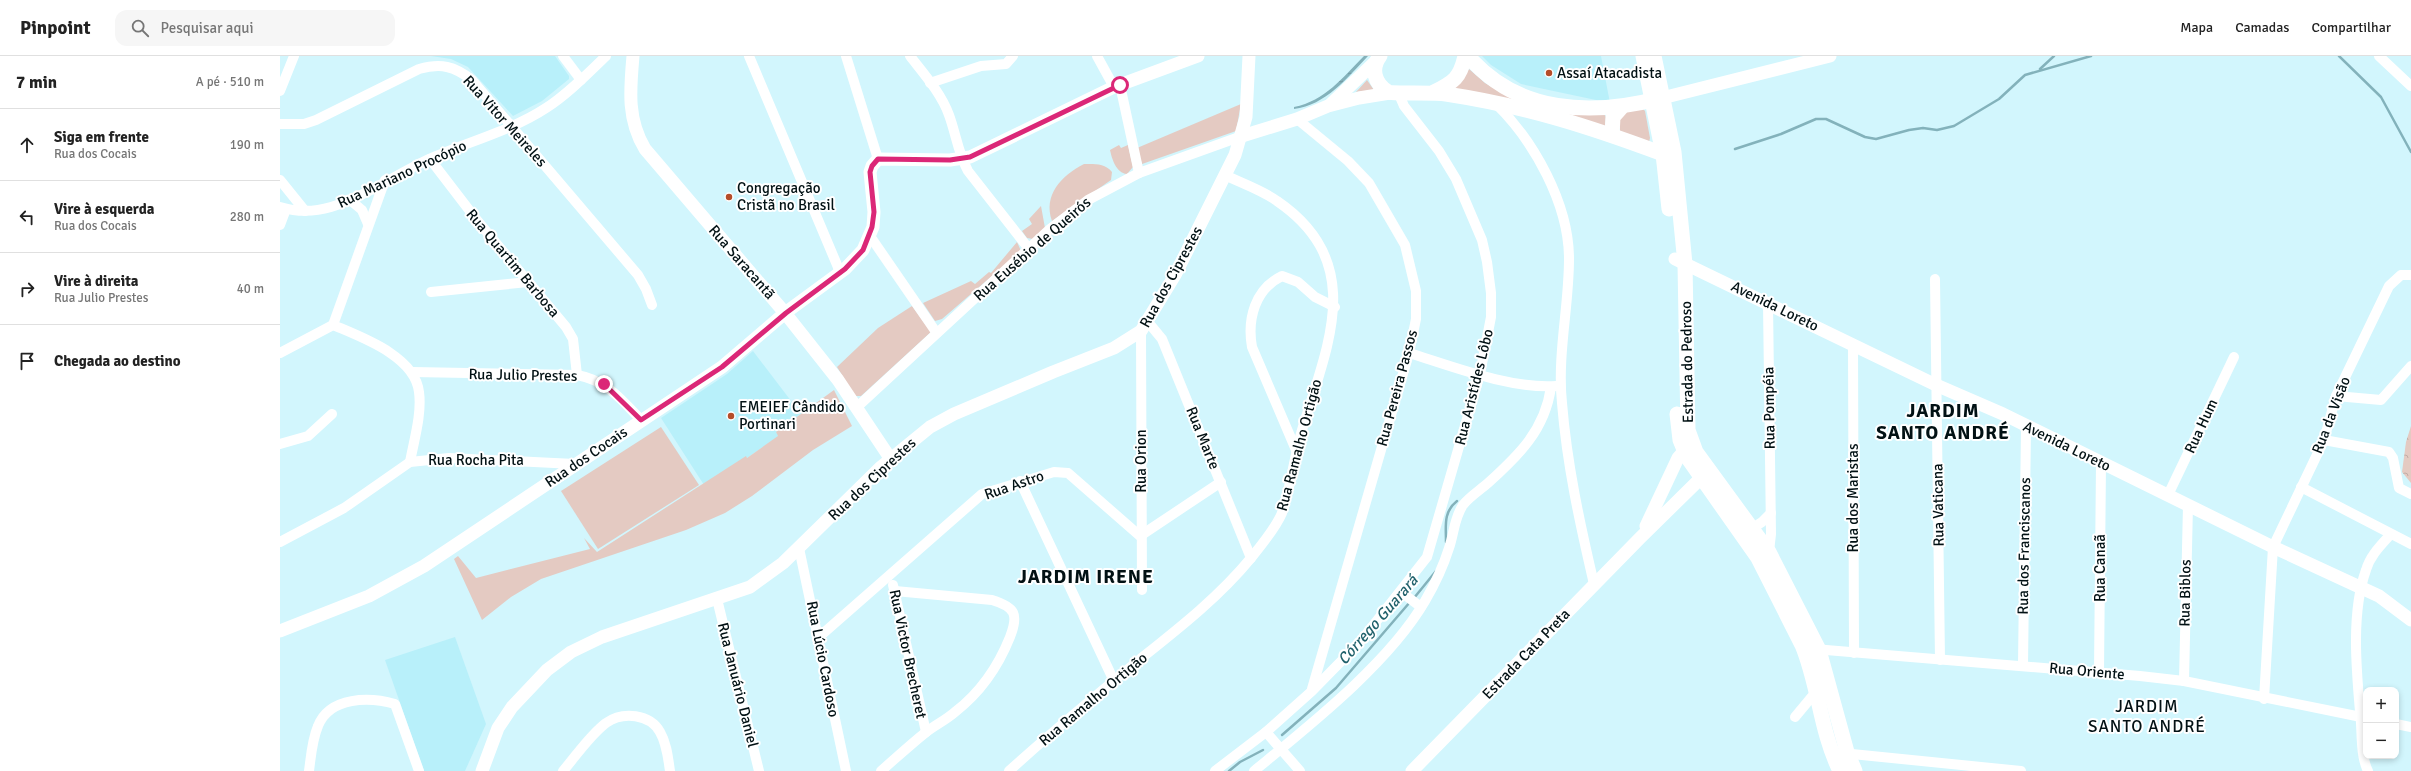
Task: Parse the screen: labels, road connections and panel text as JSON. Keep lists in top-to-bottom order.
{
  "streets": {
    "main road": ["Rua Eusébio de Queirós", "Estrada do Pedroso"],
    "street": [
      "Rua Vitor Meireles",
      "Rua Mariano Procópio",
      "Rua Saracantã",
      "Rua Quartim Barbosa",
      "Rua dos Ciprestes",
      "Avenida Loreto",
      "Rua Julio Prestes",
      "Rua Aristídes Lôbo",
      "Rua Pereira Passos",
      "Rua Pompéia",
      "Rua da Visão",
      "Rua Hum",
      "Rua Marte",
      "Rua Ramalho Ortigão",
      "Rua dos Cocais",
      "Rua Rocha Pita",
      "Rua Orion",
      "Rua Astro",
      "Rua dos Maristas",
      "Rua Vaticana",
      "Rua dos Franciscanos",
      "Rua Canaã",
      "Rua Biblos",
      "Rua Victor Brecheret",
      "Estrada Cata Preta",
      "Rua Lúcio Cardoso",
      "Rua Oriente",
      "Rua Januário Daniel"
    ]
  },
  "crossings": [
    ["Rua Vitor Meireles", "Rua Mariano Procópio"],
    ["Rua Mariano Procópio", "Rua Quartim Barbosa"],
    ["Rua Eusébio de Queirós", "Rua Saracantã"],
    ["Rua Eusébio de Queirós", "Rua dos Ciprestes"],
    ["Rua Eusébio de Queirós", "Estrada do Pedroso"],
    ["Rua Eusébio de Queirós", "Rua Aristídes Lôbo"],
    ["Rua Eusébio de Queirós", "Rua Pereira Passos"],
    ["Rua Saracantã", "Rua dos Ciprestes"],
    ["Rua Saracantã", "Rua dos Cocais"],
    ["Rua Quartim Barbosa", "Rua Julio Prestes"],
    ["Rua dos Ciprestes", "Rua Marte"],
    ["Rua dos Ciprestes", "Rua Ramalho Ortigão"],
    ["Rua dos Ciprestes", "Rua Orion"],
    ["Rua dos Ciprestes", "Rua Lúcio Cardoso"],
    ["Rua dos Ciprestes", "Rua Januário Daniel"],
    ["Avenida Loreto", "Estrada do Pedroso"],
    ["Avenida Loreto", "Rua Pompéia"],
    ["Avenida Loreto", "Rua da Visão"],
    ["Avenida Loreto", "Rua Hum"],
    ["Avenida Loreto", "Rua dos Maristas"],
    ["Avenida Loreto", "Rua Vaticana"],
    ["Avenida Loreto", "Rua dos Franciscanos"],
    ["Avenida Loreto", "Rua Canaã"],
    ["Avenida Loreto", "Rua Biblos"],
    ["Estrada do Pedroso", "Rua Pompéia"],
    ["Estrada do Pedroso", "Estrada Cata Preta"],
    ["Estrada do Pedroso", "Rua Oriente"],
    ["Rua Julio Prestes", "Rua dos Cocais"],
    ["Rua Marte", "Rua Ramalho Ortigão"],
    ["Rua Marte", "Rua Orion"],
    ["Rua dos Cocais", "Rua Rocha Pita"],
    ["Rua Orion", "Rua Astro"],
    ["Rua Astro", "Rua Victor Brecheret"],
    ["Rua Astro", "Rua Lúcio Cardoso"],
    ["Rua dos Maristas", "Rua Oriente"],
    ["Rua Vaticana", "Rua Oriente"],
    ["Rua dos Franciscanos", "Rua Oriente"],
    ["Rua Canaã", "Rua Oriente"],
    ["Rua Biblos", "Rua Oriente"]
  ],
  "districts": ["JARDIM SANTO ANDRÉ", "JARDIM IRENE", "JARDIM SANTO ANDRÉ"],
  "water": ["Córrego Guarará"],
  "places": ["Assaí Atacadista", "Congregação Cristã no Brasil", "EMEIEF Cândido Portinari"],
  "page": {
    "header": "Pinpoint",
    "search": "Pesquisar aqui",
    "nav": ["Mapa", "Camadas", "Compartilhar"],
    "heading": ["7 min", "A pé · 510 m"],
    "list": [
      ["Siga em frente", "Rua dos Cocais", "190 m"],
      ["Vire à esquerda", "Rua dos Cocais", "280 m"],
      ["Vire à direita", "Rua Julio Prestes", "40 m"],
      "Chegada ao destino"
    ],
    "map_buttons": ["+", "−"]
  }
}
